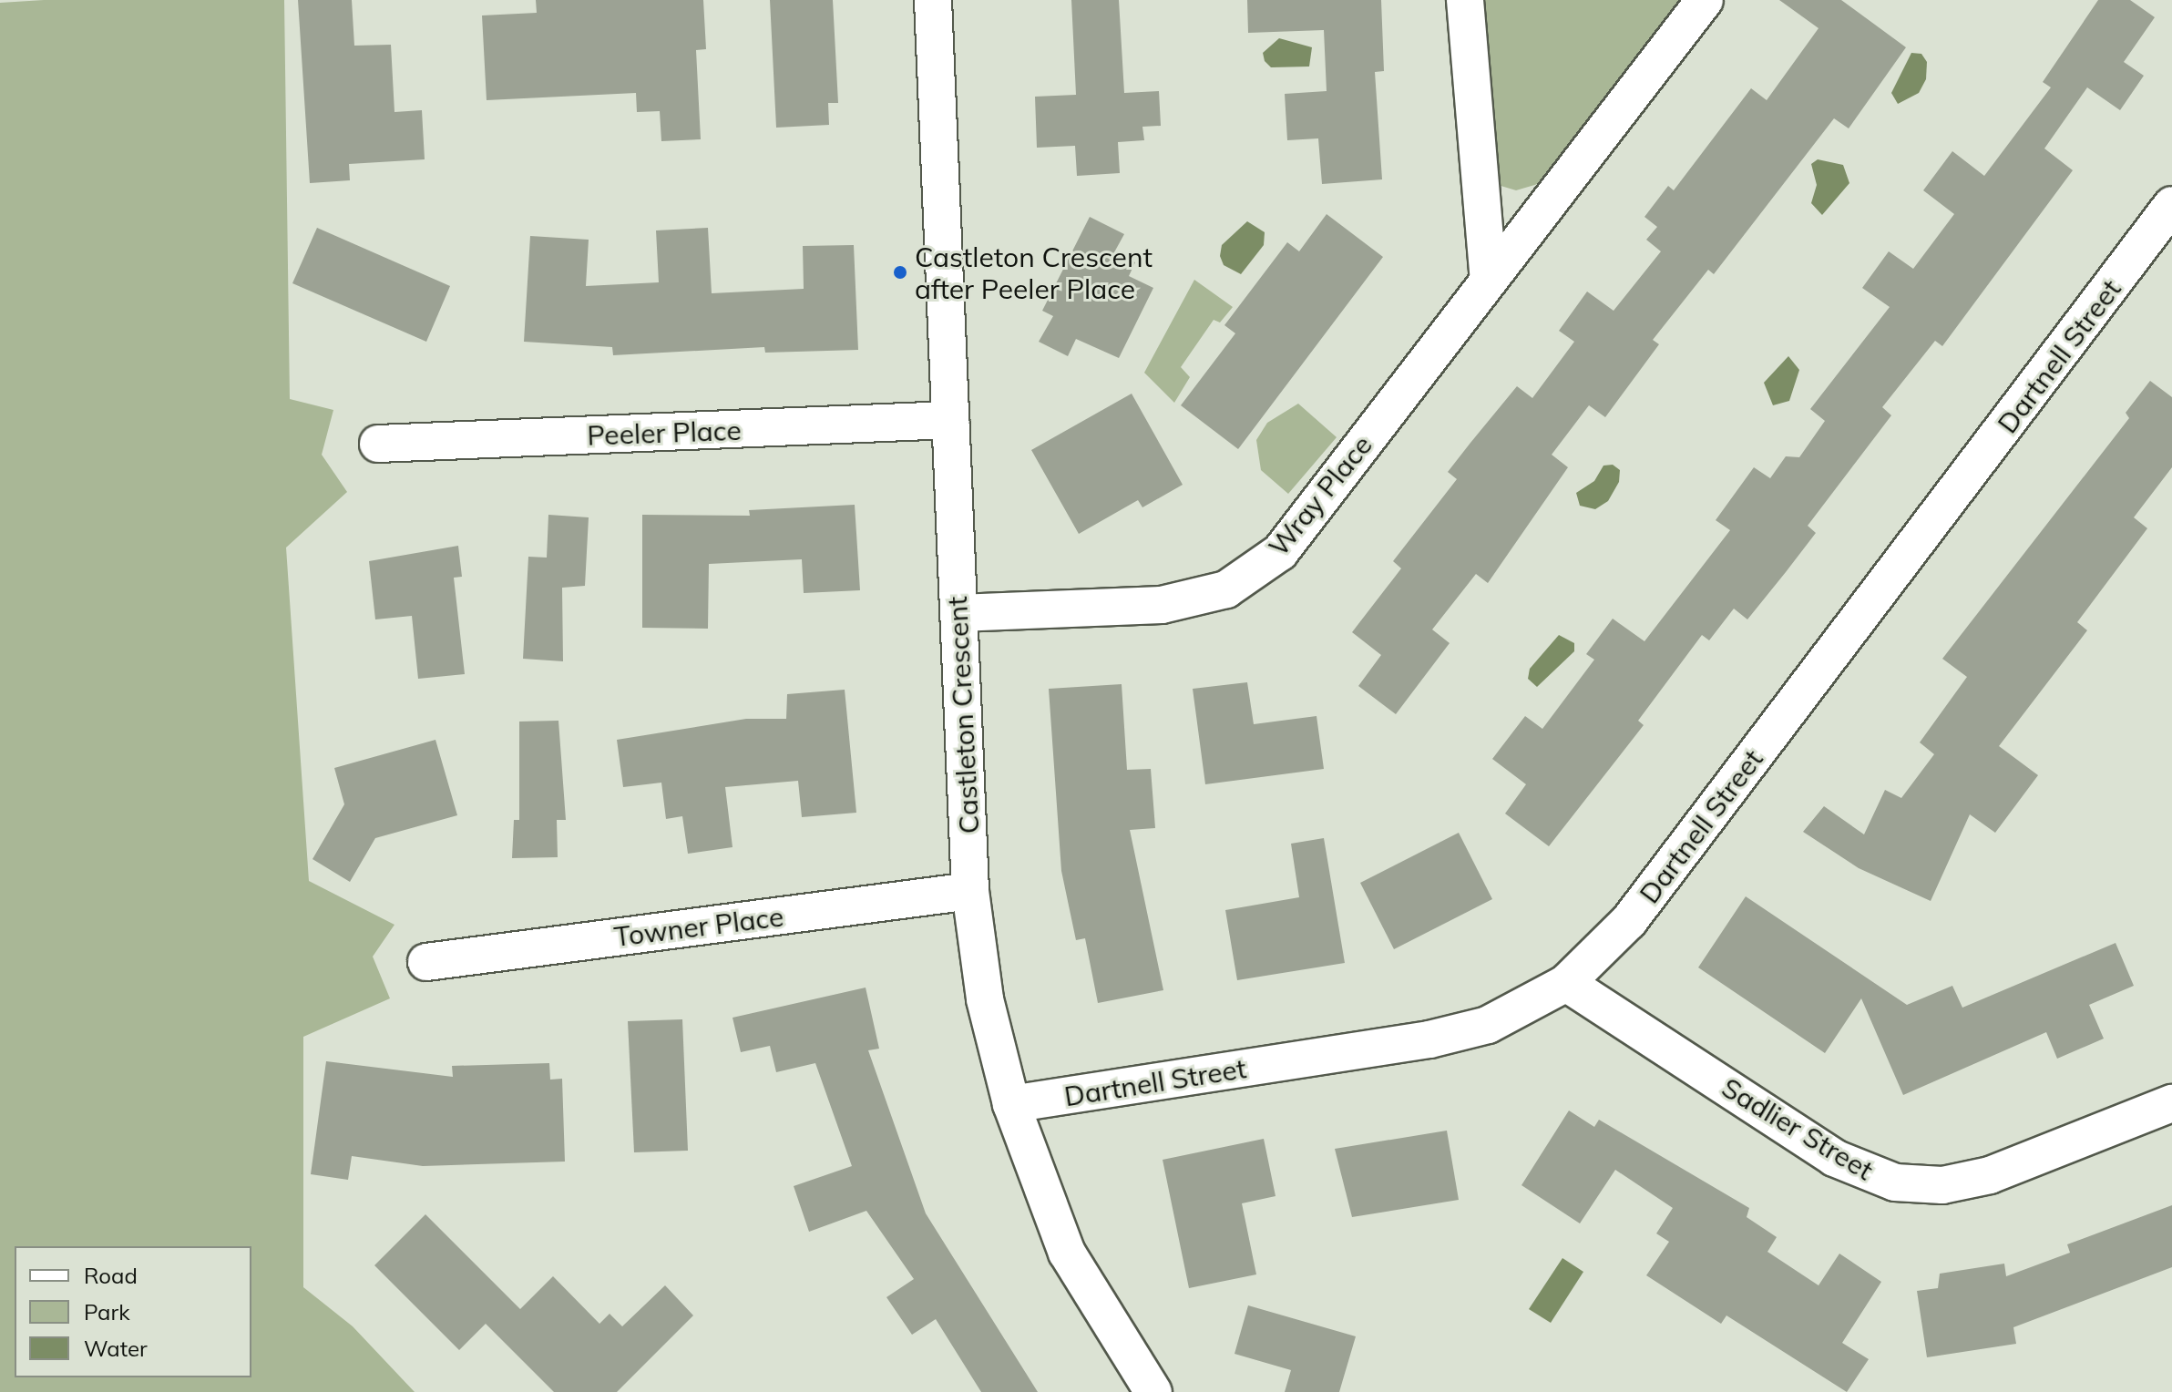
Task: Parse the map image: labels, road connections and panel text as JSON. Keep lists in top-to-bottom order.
{
  "streets": {
    "street": [
      "Dartnell Street",
      "Peeler Place",
      "Wray Place",
      "Castleton Crescent",
      "Towner Place",
      "Sadlier Street"
    ]
  },
  "crossings": [
    ["Dartnell Street", "Castleton Crescent"],
    ["Dartnell Street", "Sadlier Street"],
    ["Peeler Place", "Castleton Crescent"],
    ["Wray Place", "Castleton Crescent"],
    ["Castleton Crescent", "Towner Place"]
  ],
  "places": ["Castleton Crescent after Peeler Place"],
  "legend": ["Road", "Park", "Water"]
}
